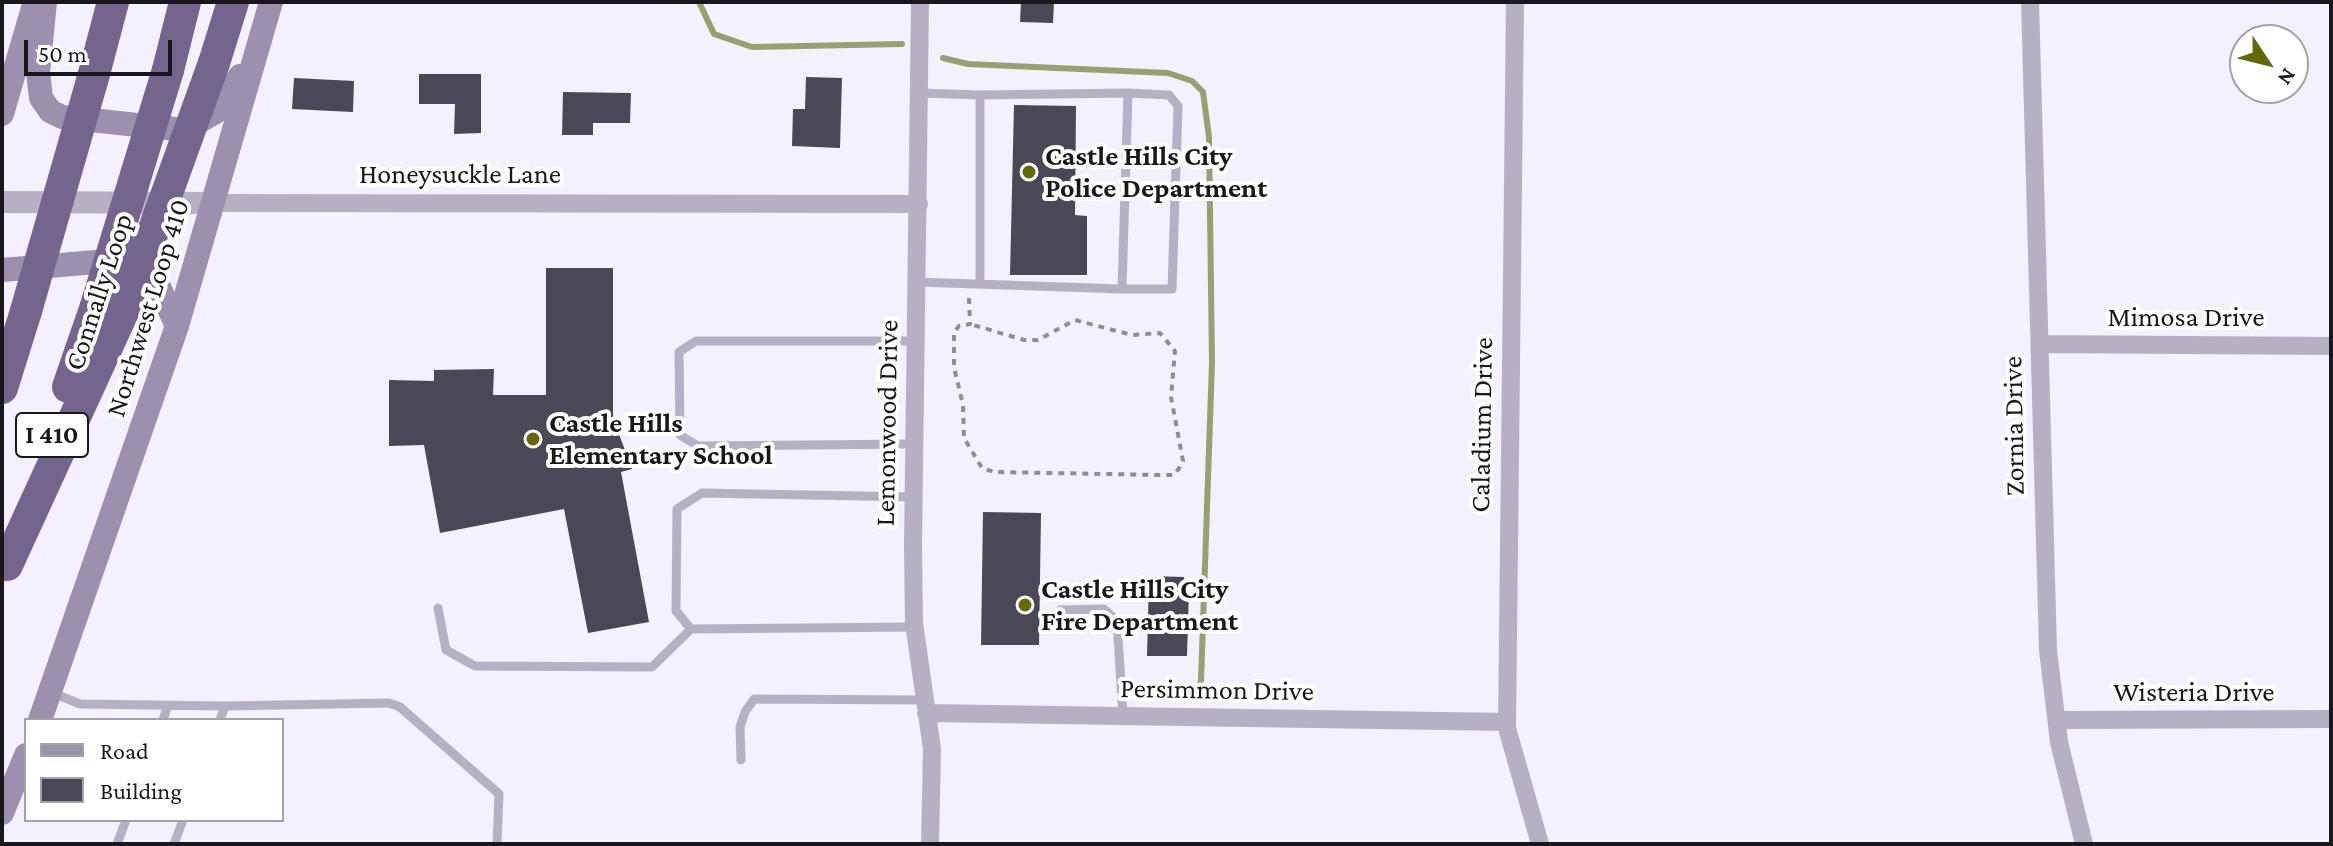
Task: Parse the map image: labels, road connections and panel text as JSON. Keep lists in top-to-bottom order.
{
  "streets": {
    "highway": ["Connally Loop", "I 410"],
    "main road": ["Northwest Loop 410"],
    "street": [
      "Honeysuckle Lane",
      "Mimosa Drive",
      "Lemonwood Drive",
      "Caladium Drive",
      "Zornia Drive",
      "Persimmon Drive",
      "Wisteria Drive"
    ]
  },
  "crossings": [
    ["Honeysuckle Lane", "Northwest Loop 410"],
    ["Honeysuckle Lane", "Lemonwood Drive"],
    ["Mimosa Drive", "Zornia Drive"],
    ["Lemonwood Drive", "Persimmon Drive"],
    ["Caladium Drive", "Persimmon Drive"],
    ["Zornia Drive", "Wisteria Drive"]
  ],
  "places": ["Castle Hills City Police Department", "Castle Hills Elementary School", "Castle Hills City Fire Department"],
  "legend": ["Road", "Building"],
  "scale_bar": "50 m",
  "north": "bottom right"
}
